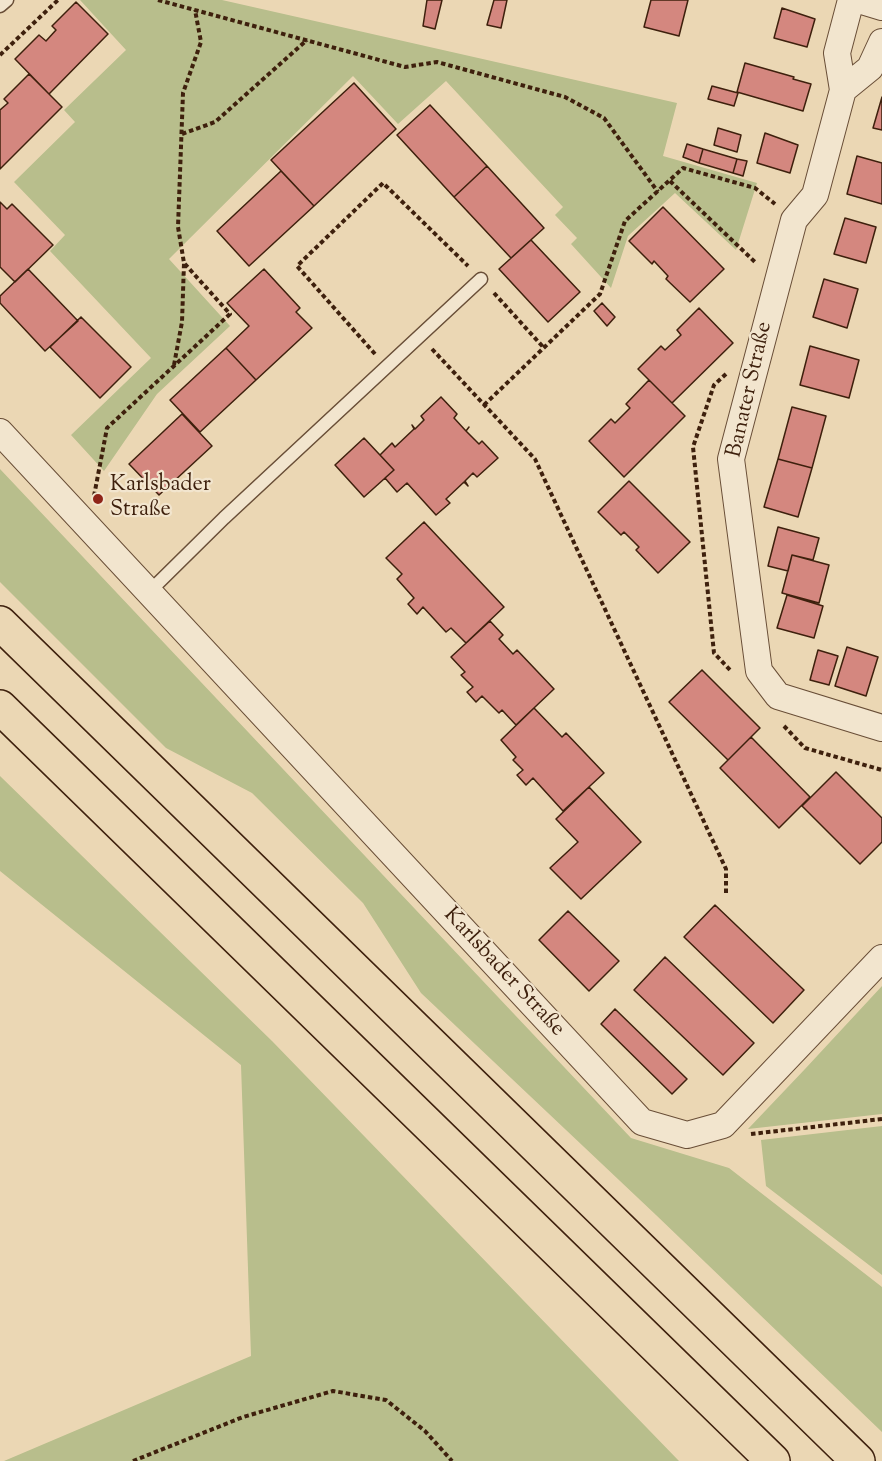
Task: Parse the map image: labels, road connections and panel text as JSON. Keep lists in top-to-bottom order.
{
  "streets": {
    "street": ["Banater Straße", "Karlsbader Straße"]
  },
  "places": ["Karlsbader Straße"]
}
